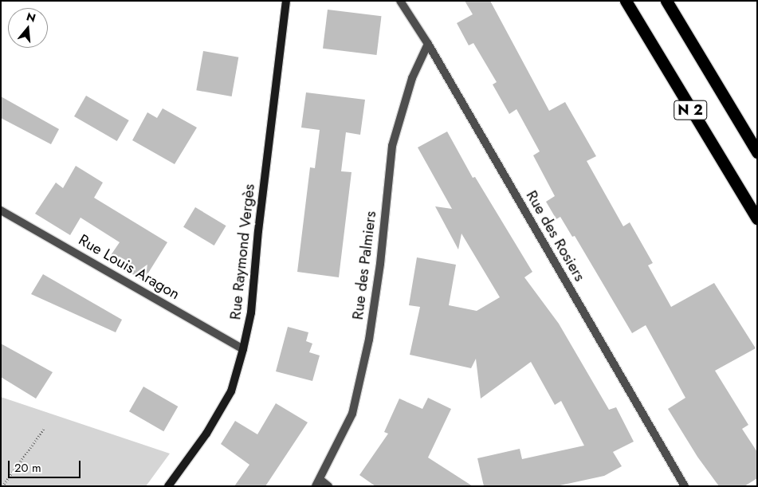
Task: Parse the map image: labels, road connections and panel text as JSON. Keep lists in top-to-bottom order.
{
  "streets": {
    "highway": ["N 2"],
    "main road": ["Rue Raymond Vergès"],
    "street": ["Rue des Rosiers", "Rue des Palmiers", "Rue Louis Aragon"]
  },
  "crossings": [
    ["Rue des Rosiers", "Rue des Palmiers"],
    ["Rue Raymond Vergès", "Rue Louis Aragon"]
  ],
  "scale_bar": "20 m",
  "north": "top"
}
